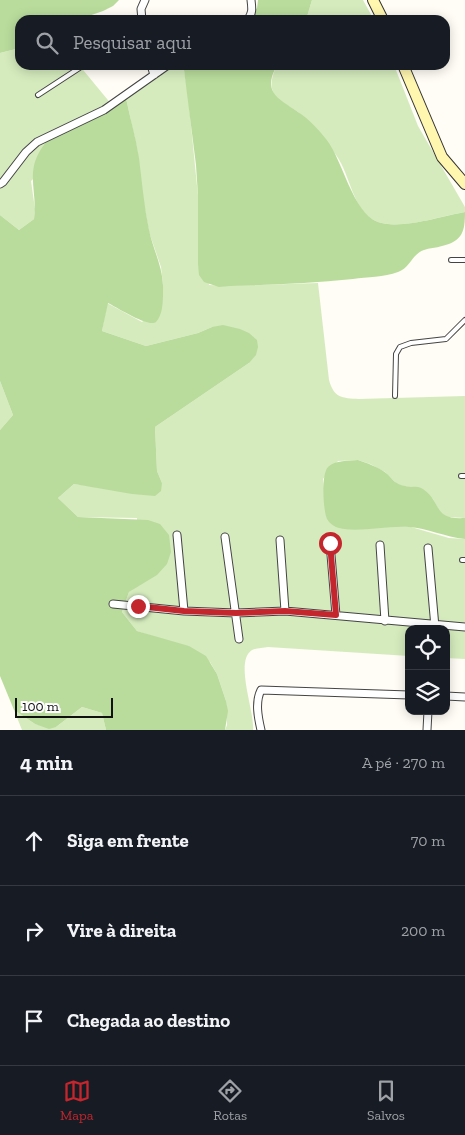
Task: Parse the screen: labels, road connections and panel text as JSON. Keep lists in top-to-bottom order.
{
  "scale_bar": "100 m",
  "page": {
    "search": "Pesquisar aqui",
    "scale": "100 m",
    "heading": ["4 min", "A pé · 270 m"],
    "list": [
      ["Siga em frente", "70 m"],
      ["Vire à direita", "200 m"],
      "Chegada ao destino"
    ],
    "nav": ["Mapa", "Rotas", "Salvos"]
  }
}
